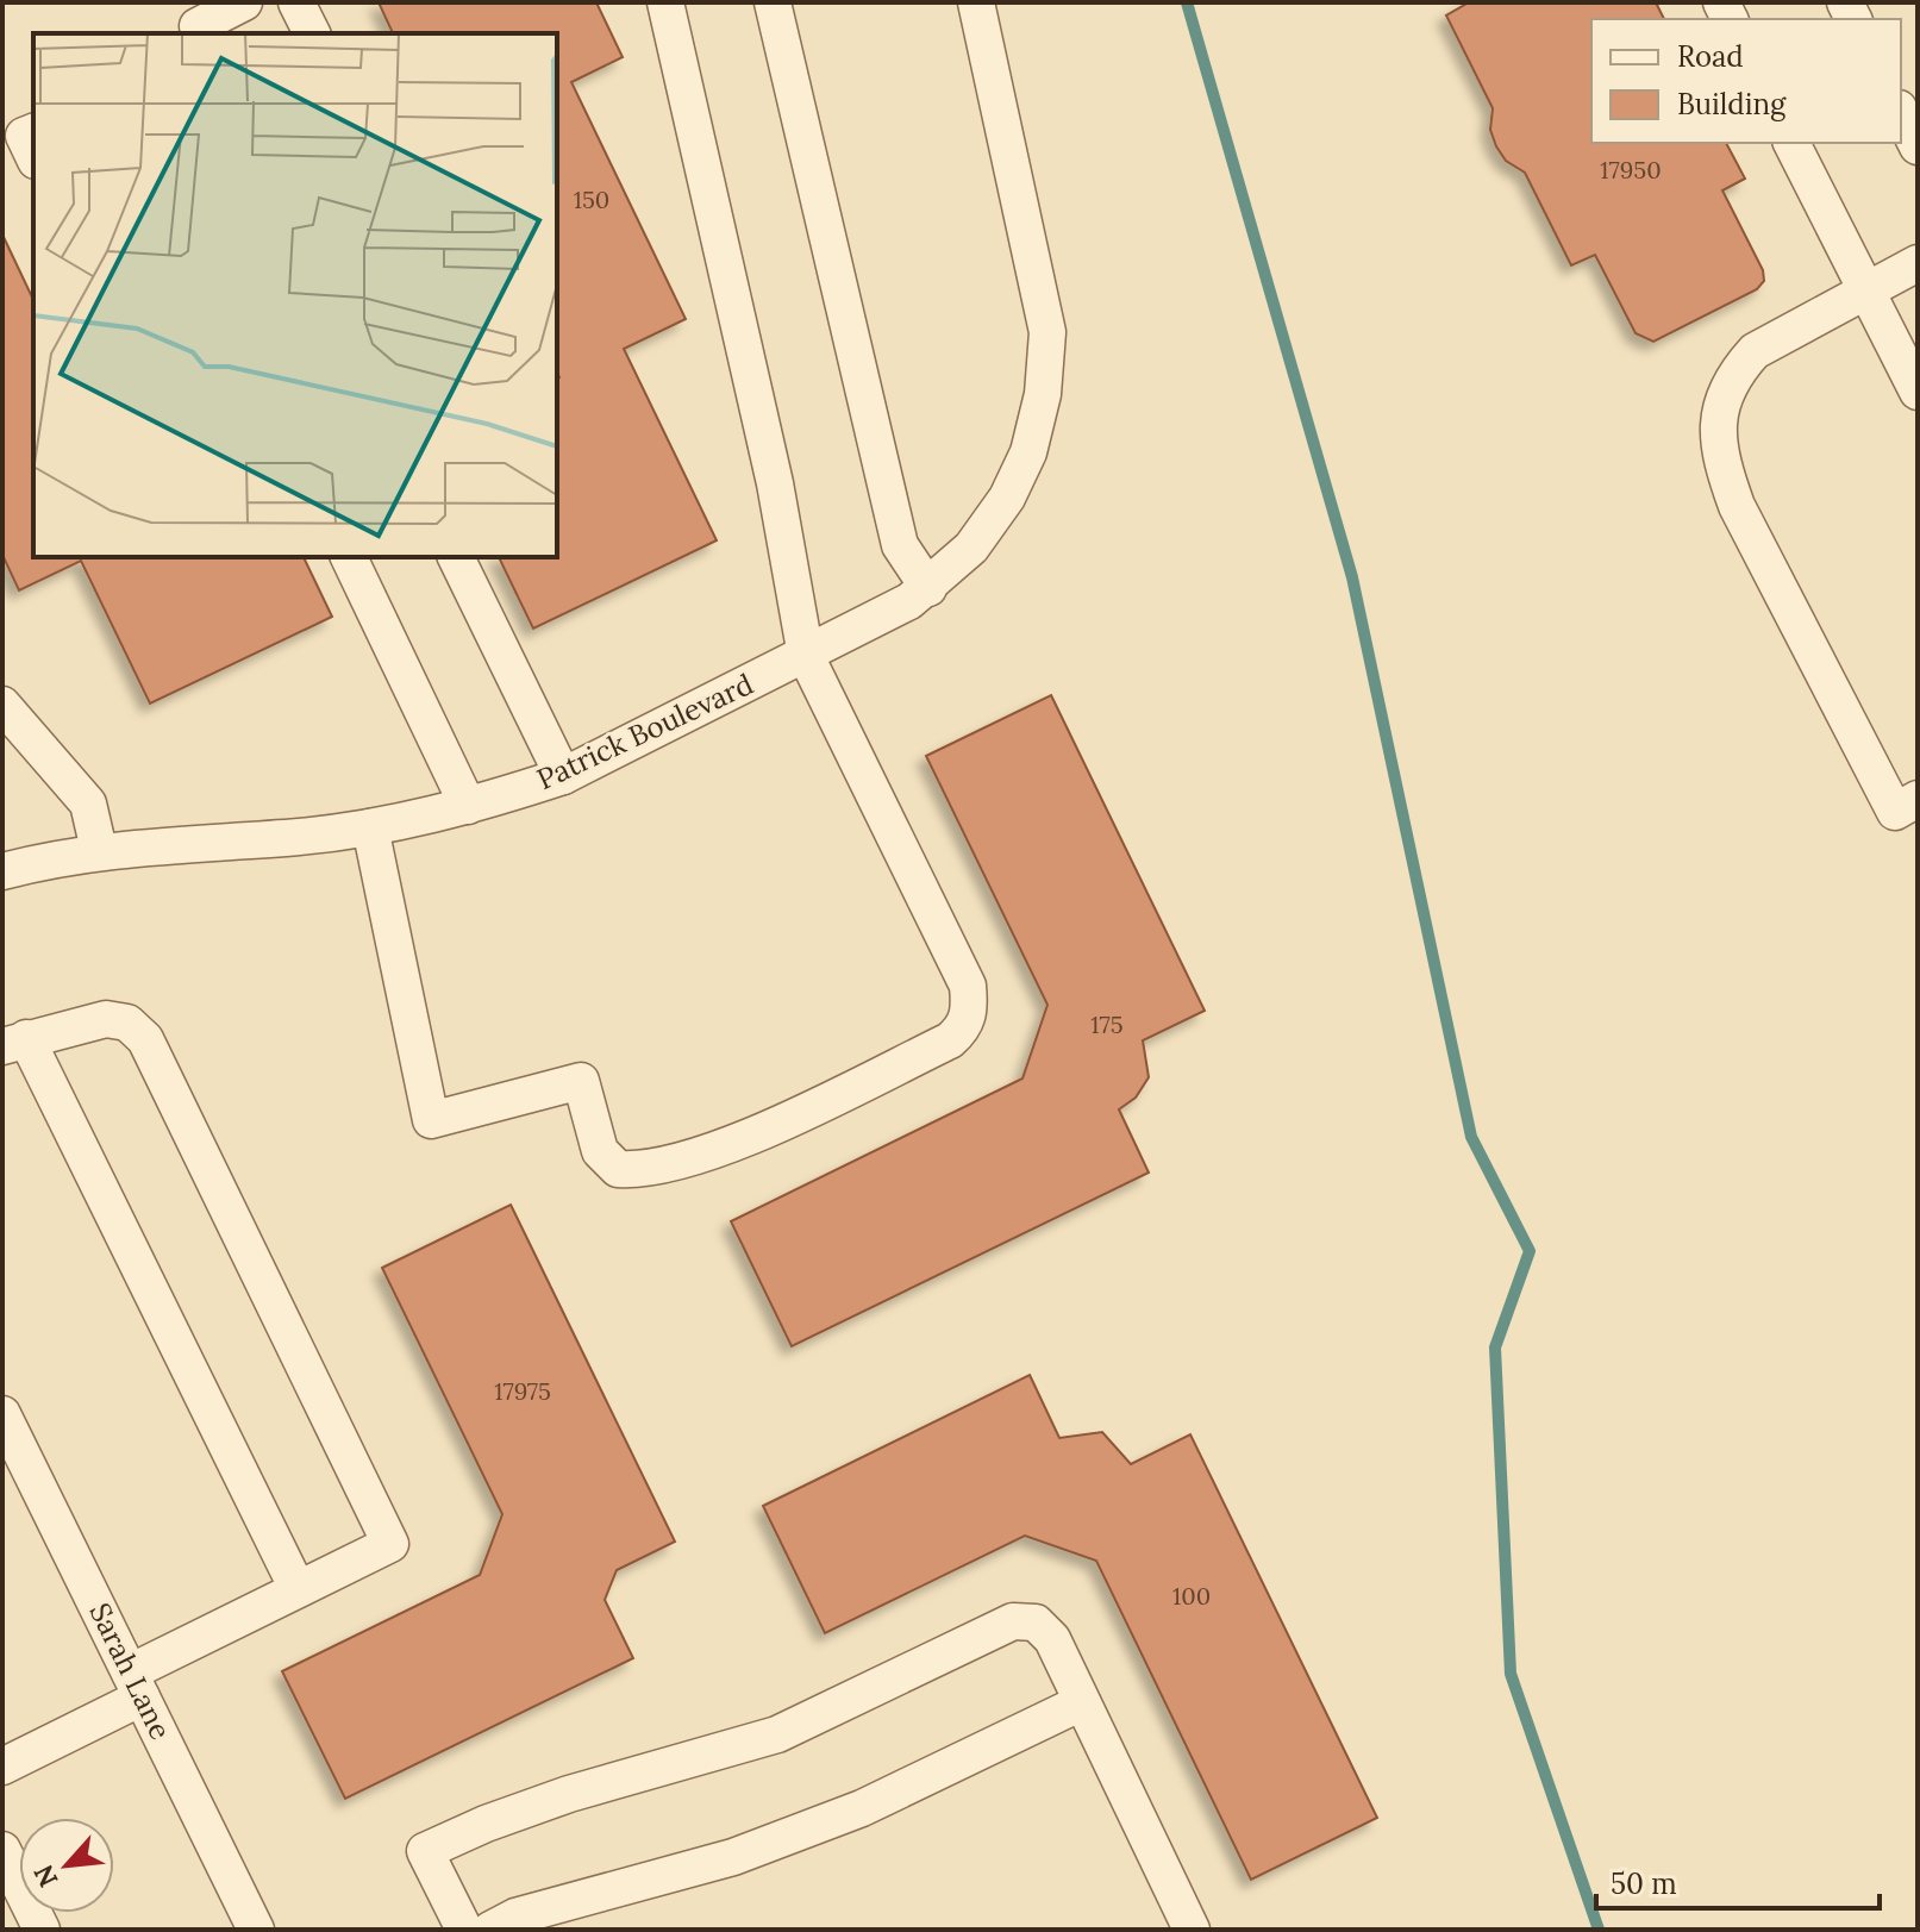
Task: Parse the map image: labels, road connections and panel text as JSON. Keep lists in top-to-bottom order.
{
  "streets": {
    "street": ["Patrick Boulevard", "Sarah Lane"]
  },
  "house_numbers": [
    "17950",
    "150",
    "175",
    "17975",
    "100"
  ],
  "legend": ["Road", "Building"],
  "scale_bar": "50 m",
  "north": "bottom left"
}
